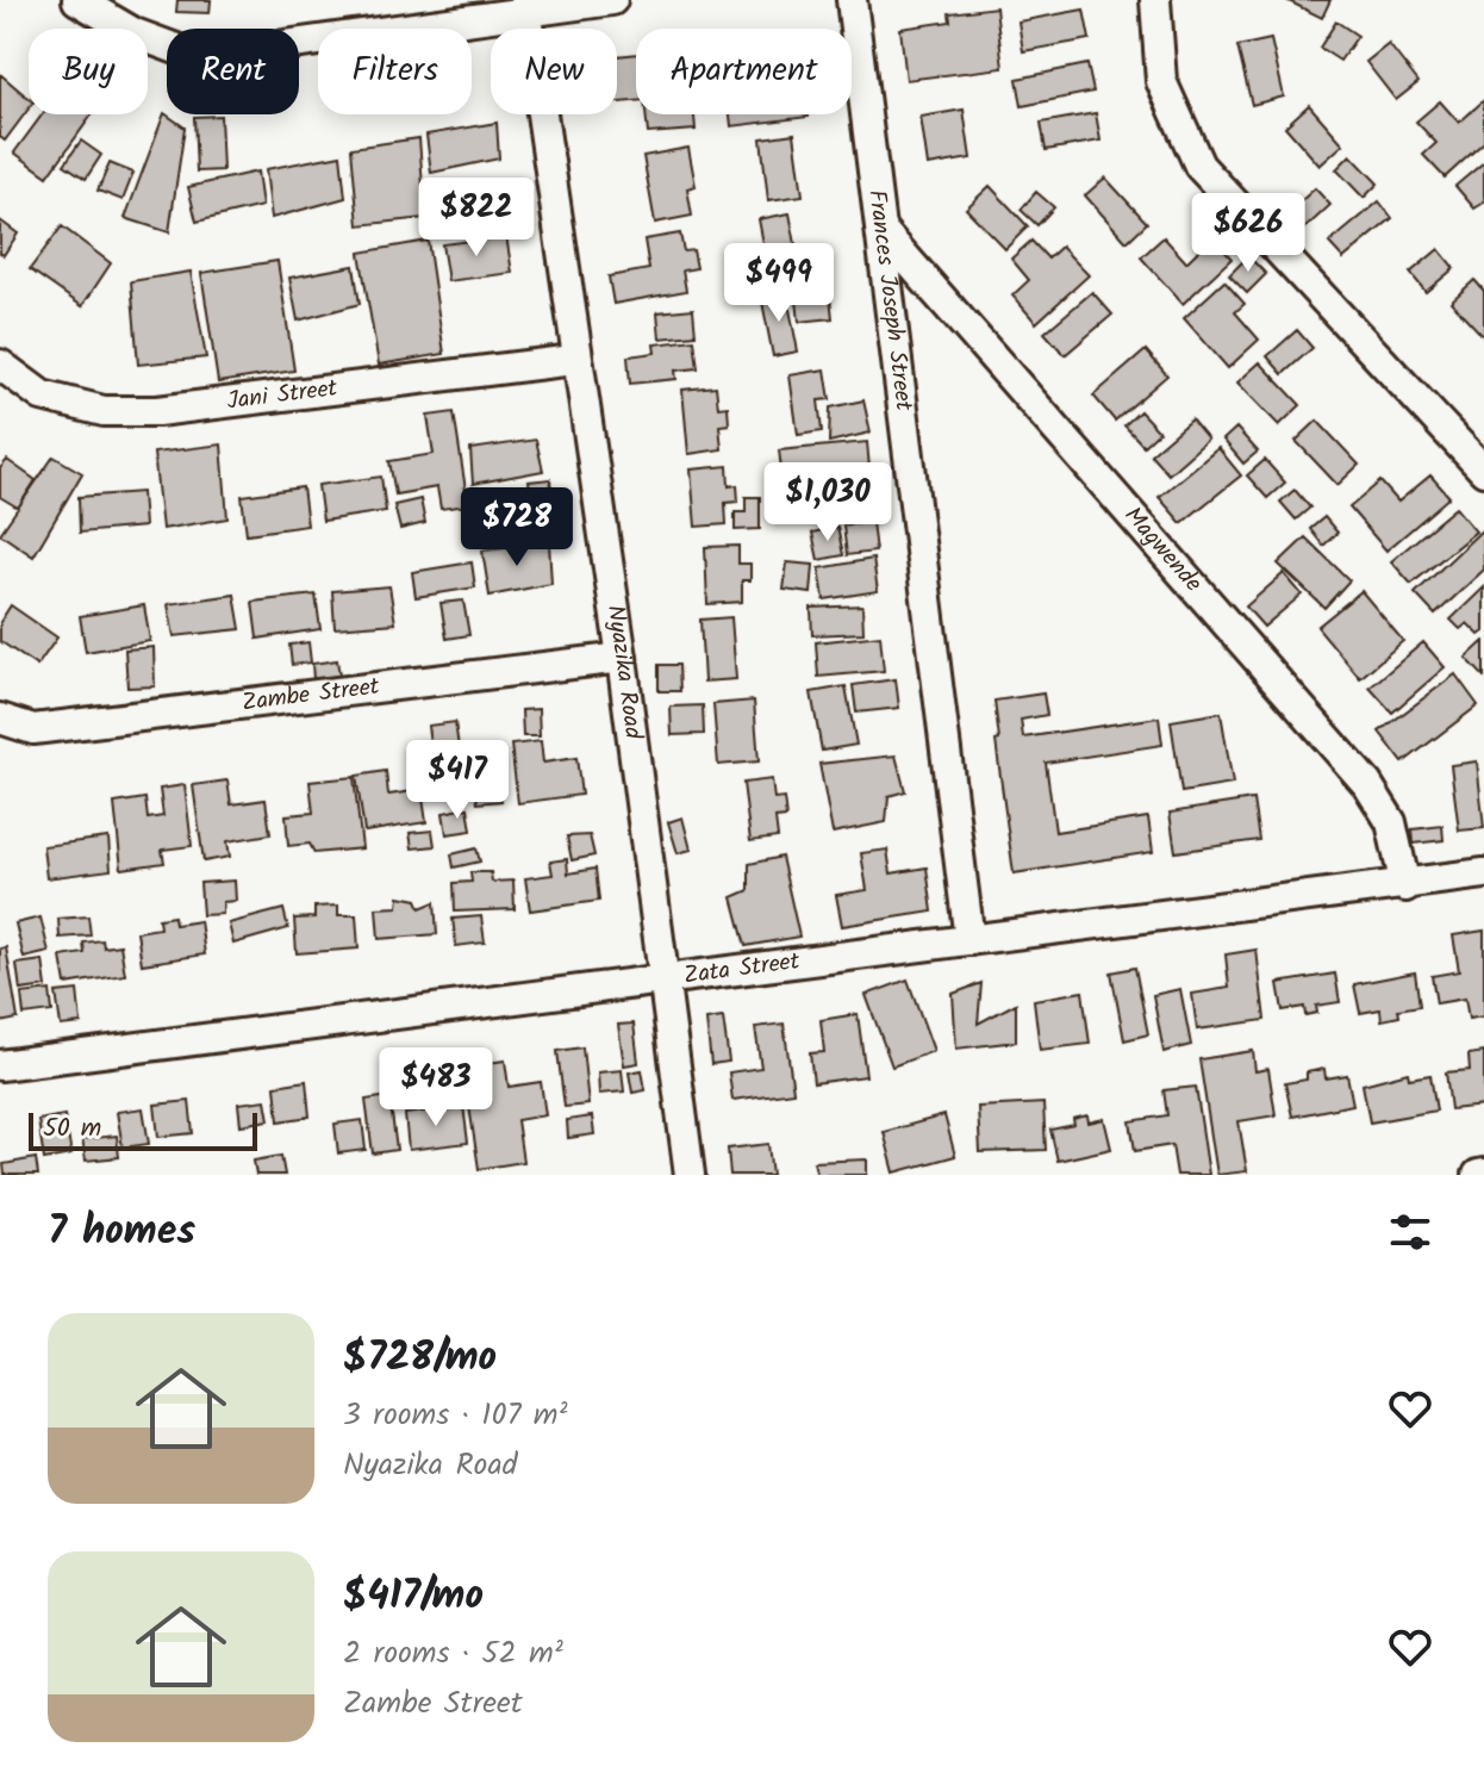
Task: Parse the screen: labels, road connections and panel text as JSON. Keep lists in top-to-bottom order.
{
  "streets": {
    "street": [
      "Frances Joseph Street",
      "Jani Street",
      "Magwende",
      "Nyazika Road",
      "Zambe Street",
      "Zata Street"
    ]
  },
  "crossings": [
    ["Frances Joseph Street", "Magwende"],
    ["Frances Joseph Street", "Zata Street"],
    ["Jani Street", "Nyazika Road"],
    ["Magwende", "Zata Street"],
    ["Nyazika Road", "Zambe Street"],
    ["Nyazika Road", "Zata Street"]
  ],
  "scale_bar": "50 m",
  "page": {
    "chip": [
      "Buy",
      "Rent",
      "Filters",
      "New",
      "Apartment"
    ],
    "price": [
      "$822",
      "$626",
      "$499",
      "$1,030",
      "$728",
      "$417",
      "$483"
    ],
    "scale": "50 m",
    "heading": "7 homes",
    "list": [
      {
        "name": "$728/mo",
        "note": "3 rooms · 107 m² · Nyazika Road"
      },
      {
        "name": "$417/mo",
        "note": "2 rooms · 52 m² · Zambe Street"
      }
    ]
  }
}
